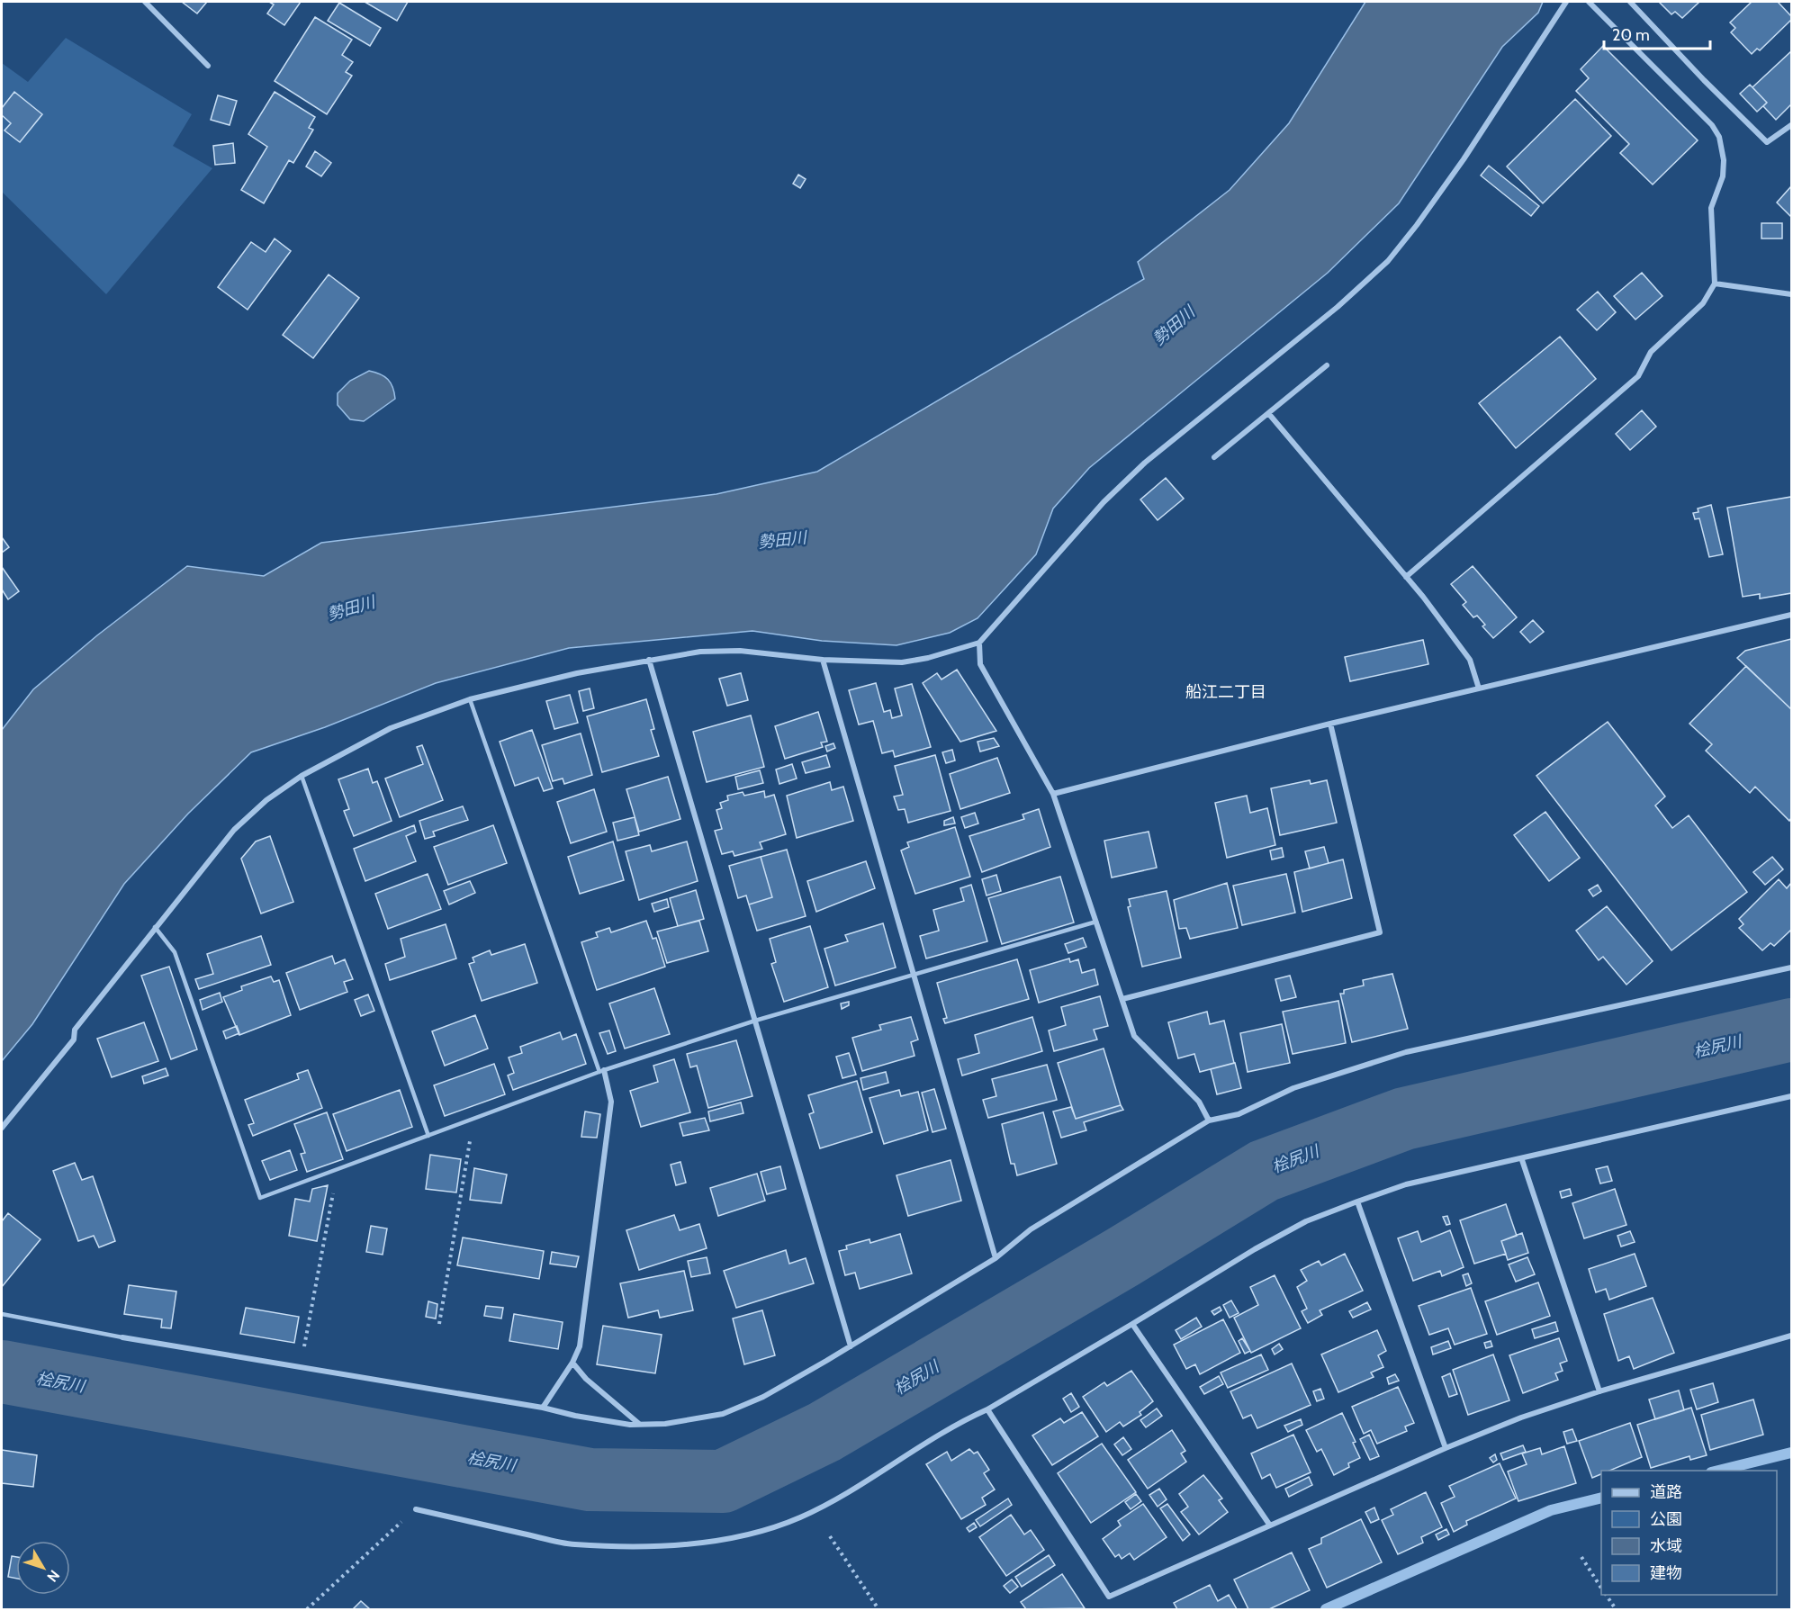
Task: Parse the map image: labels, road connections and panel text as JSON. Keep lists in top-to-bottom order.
{
  "districts": ["船江二丁目"],
  "water": ["勢田川", "桧尻川"],
  "legend": [
    "道路",
    "公園",
    "水域",
    "建物"
  ],
  "scale_bar": "20 m",
  "north": "bottom right"
}
